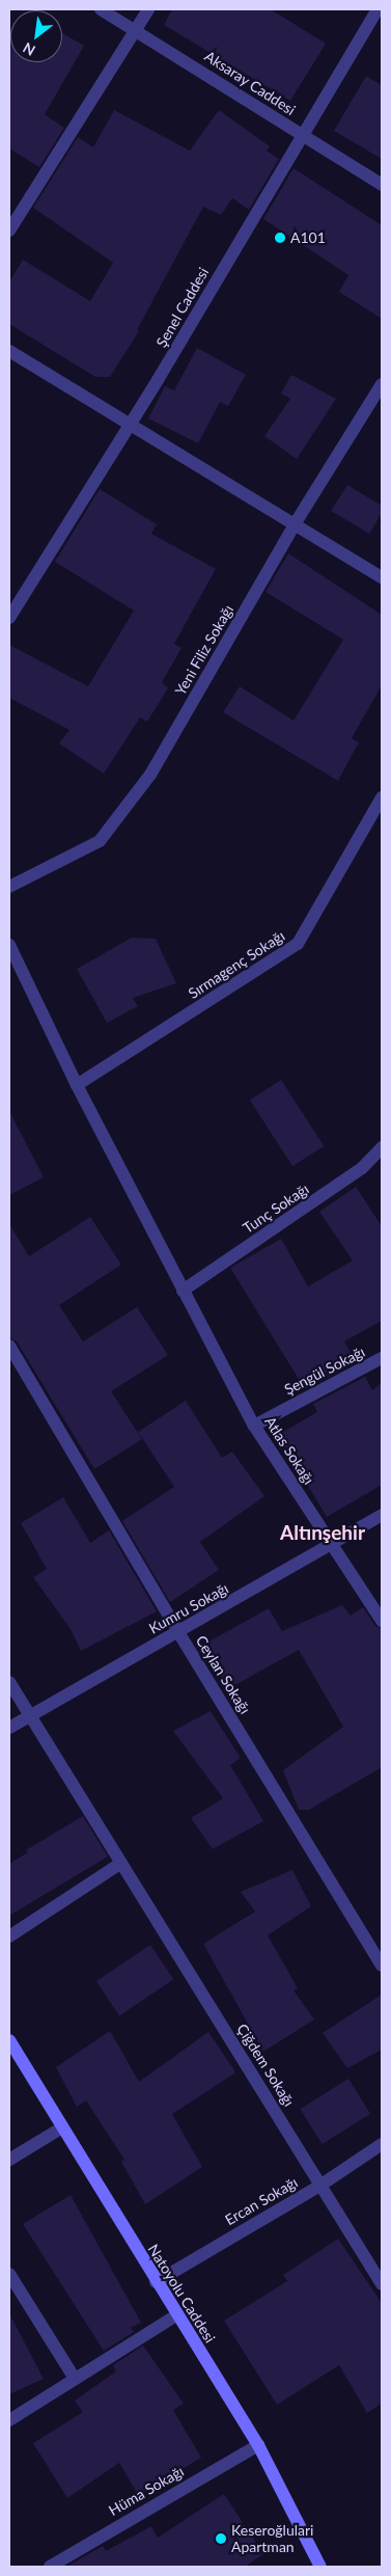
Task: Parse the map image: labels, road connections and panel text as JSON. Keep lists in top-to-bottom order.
{
  "streets": {
    "main road": ["Natoyolu Caddesi"],
    "street": [
      "Aksaray Caddesi",
      "Şenel Caddesi",
      "Yeni Filiz Sokağı",
      "Sırmagenç Sokağı",
      "Tunç Sokağı",
      "Şengül Sokağı",
      "Atlas Sokağı",
      "Kumru Sokağı",
      "Ceylan Sokağı",
      "Çiğdem Sokağı",
      "Ercan Sokağı",
      "Hüma Sokağı"
    ]
  },
  "crossings": [
    ["Aksaray Caddesi", "Şenel Caddesi"],
    ["Sırmagenç Sokağı", "Atlas Sokağı"],
    ["Tunç Sokağı", "Atlas Sokağı"],
    ["Şengül Sokağı", "Atlas Sokağı"],
    ["Atlas Sokağı", "Kumru Sokağı"],
    ["Kumru Sokağı", "Ceylan Sokağı"],
    ["Kumru Sokağı", "Çiğdem Sokağı"],
    ["Çiğdem Sokağı", "Ercan Sokağı"],
    ["Ercan Sokağı", "Natoyolu Caddesi"],
    ["Natoyolu Caddesi", "Hüma Sokağı"]
  ],
  "districts": ["Altınşehir"],
  "places": ["A101", "Keseroğlulari Apartman"],
  "north": "bottom left"
}
